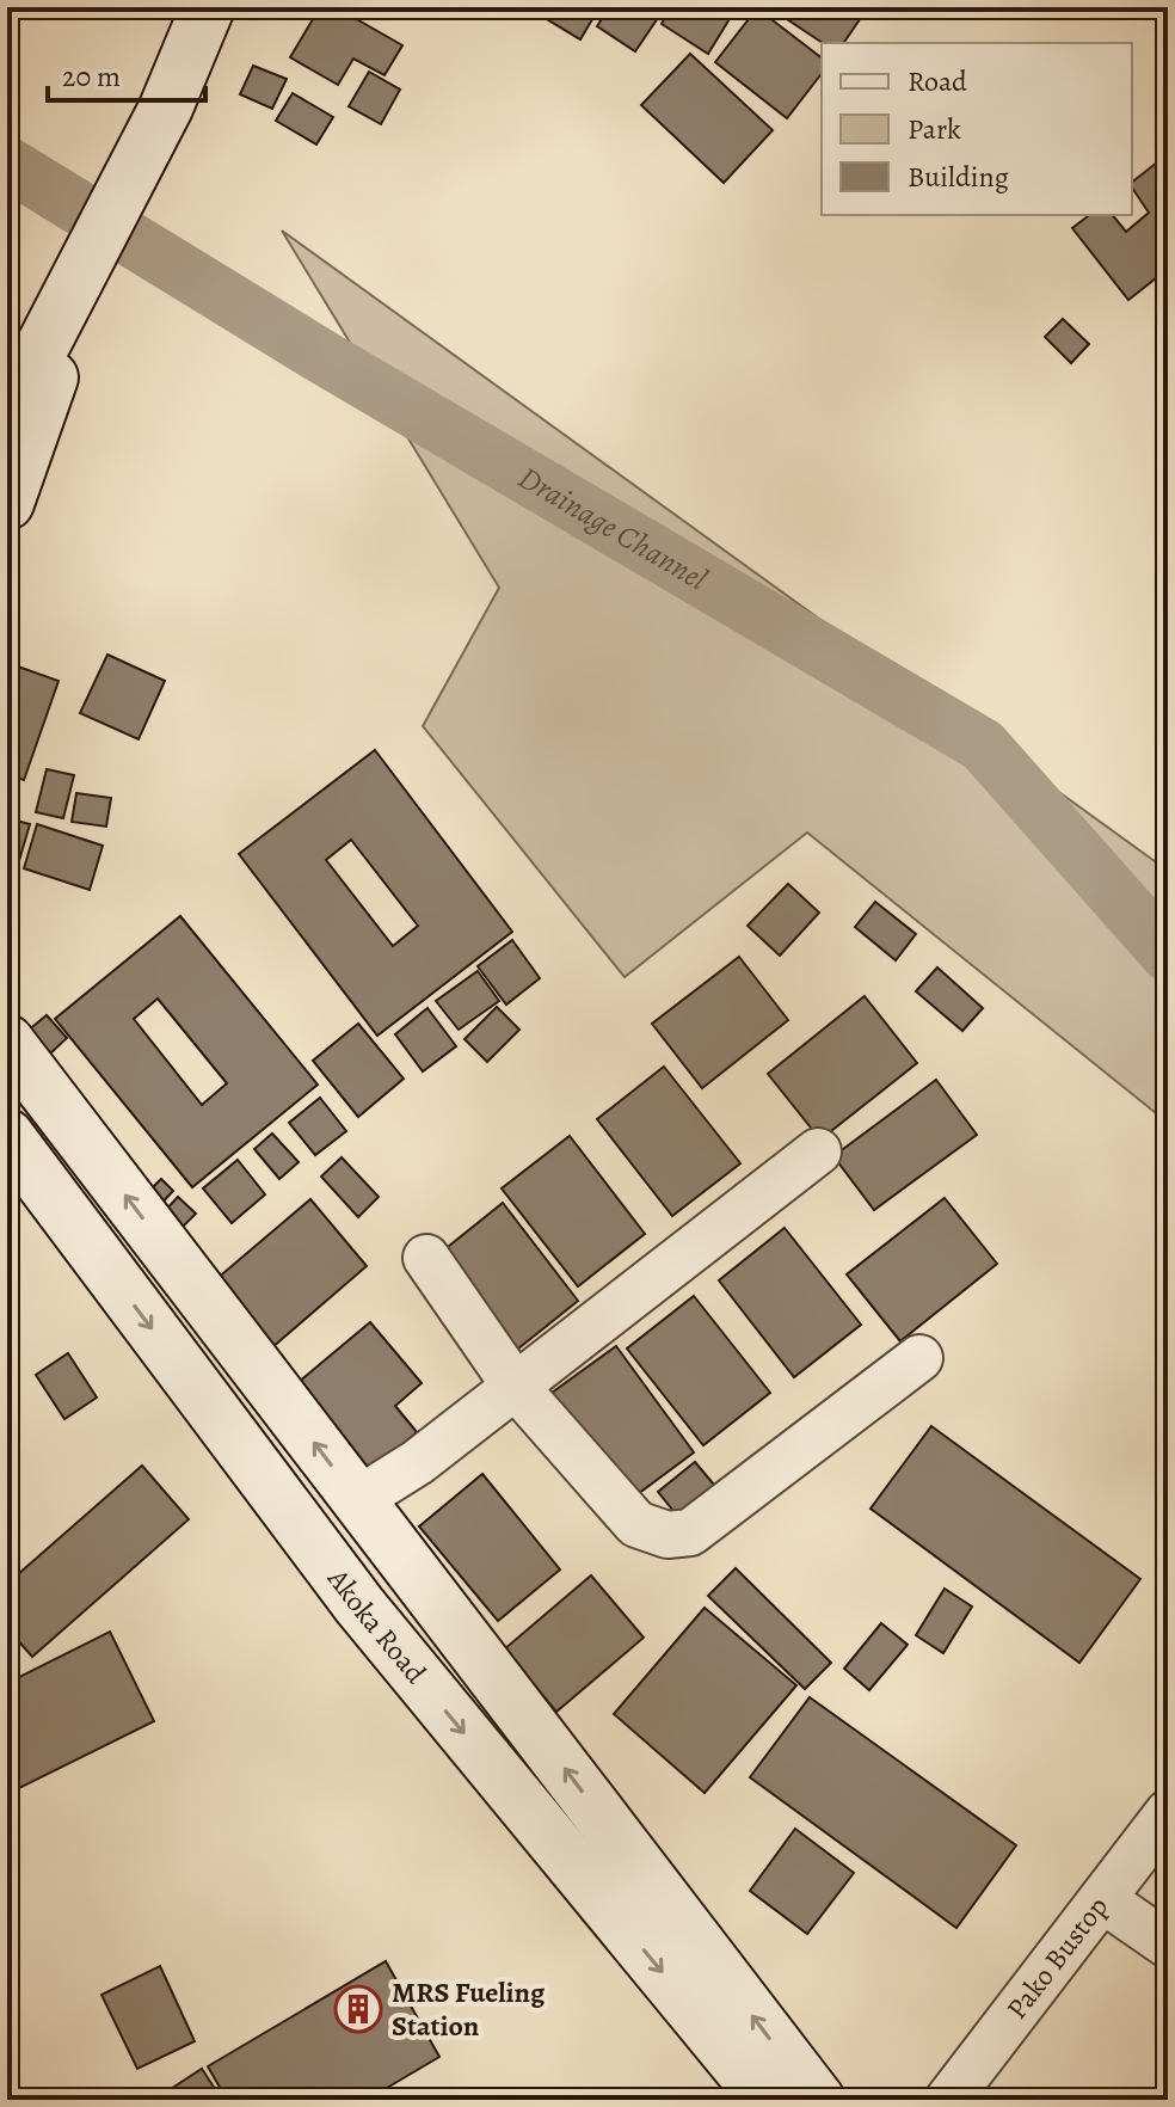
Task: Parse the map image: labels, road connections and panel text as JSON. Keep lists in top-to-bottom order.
{
  "streets": {
    "main road": ["Akoka Road"],
    "street": ["Pako Bustop"]
  },
  "water": ["Drainage Channel"],
  "places": {
    "building": ["MRS Fueling Station"]
  },
  "legend": ["Road", "Park", "Building"],
  "scale_bar": "20 m"
}
